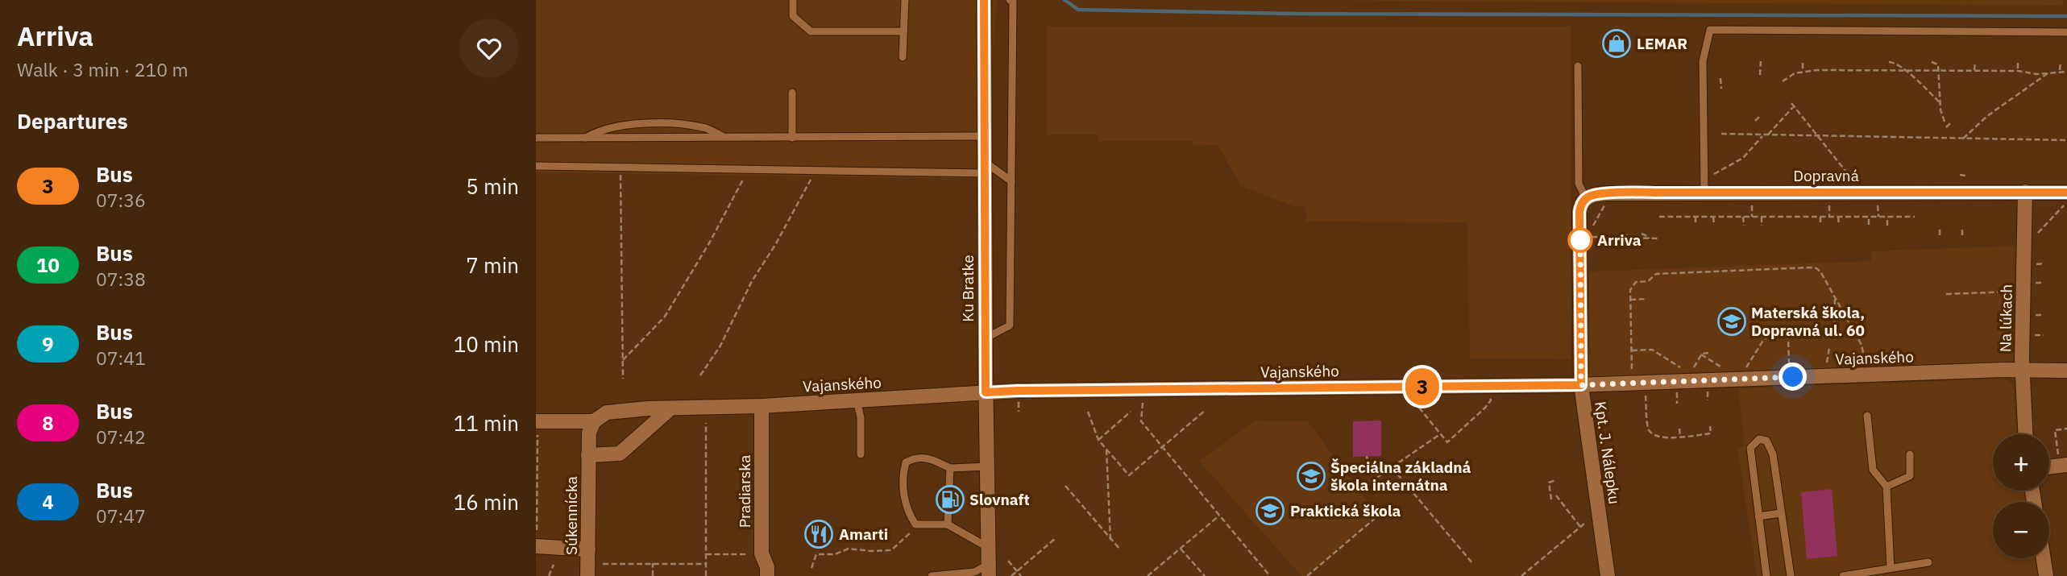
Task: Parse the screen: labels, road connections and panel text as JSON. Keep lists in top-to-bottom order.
{
  "streets": {
    "street": [
      "Dopravná",
      "Ku Bratke",
      "Na lúkach",
      "Vajanského",
      "Kpt. J. Nálepku",
      "Pradiarska",
      "Súkennícka"
    ]
  },
  "crossings": [
    ["Dopravná", "Na lúkach"],
    ["Dopravná", "Kpt. J. Nálepku"],
    ["Ku Bratke", "Vajanského"],
    ["Na lúkach", "Vajanského"],
    ["Vajanského", "Kpt. J. Nálepku"],
    ["Vajanského", "Pradiarska"],
    ["Vajanského", "Súkennícka"]
  ],
  "places": {
    "shop": ["LEMAR"],
    "other": ["Arriva"],
    "school or university": ["Materská škola, Dopravná ul. 60", "Špeciálna základná škola internátna", "Praktická škola"],
    "fuel station": ["Slovnaft"],
    "restaurant": ["Amarti"]
  },
  "lines": ["bus line 3"],
  "page": {
    "heading": [
      ["Arriva", "Walk · 3 min · 210 m"],
      "Departures"
    ],
    "on_map": "3",
    "list": [
      {
        "mark": "3",
        "name": "Bus",
        "note": "07:36",
        "value": "5 min"
      },
      {
        "mark": "10",
        "name": "Bus",
        "note": "07:38",
        "value": "7 min"
      },
      {
        "mark": "9",
        "name": "Bus",
        "note": "07:41",
        "value": "10 min"
      },
      {
        "mark": "8",
        "name": "Bus",
        "note": "07:42",
        "value": "11 min"
      },
      {
        "mark": "4",
        "name": "Bus",
        "note": "07:47",
        "value": "16 min"
      }
    ],
    "map_buttons": ["+", "−"]
  }
}
